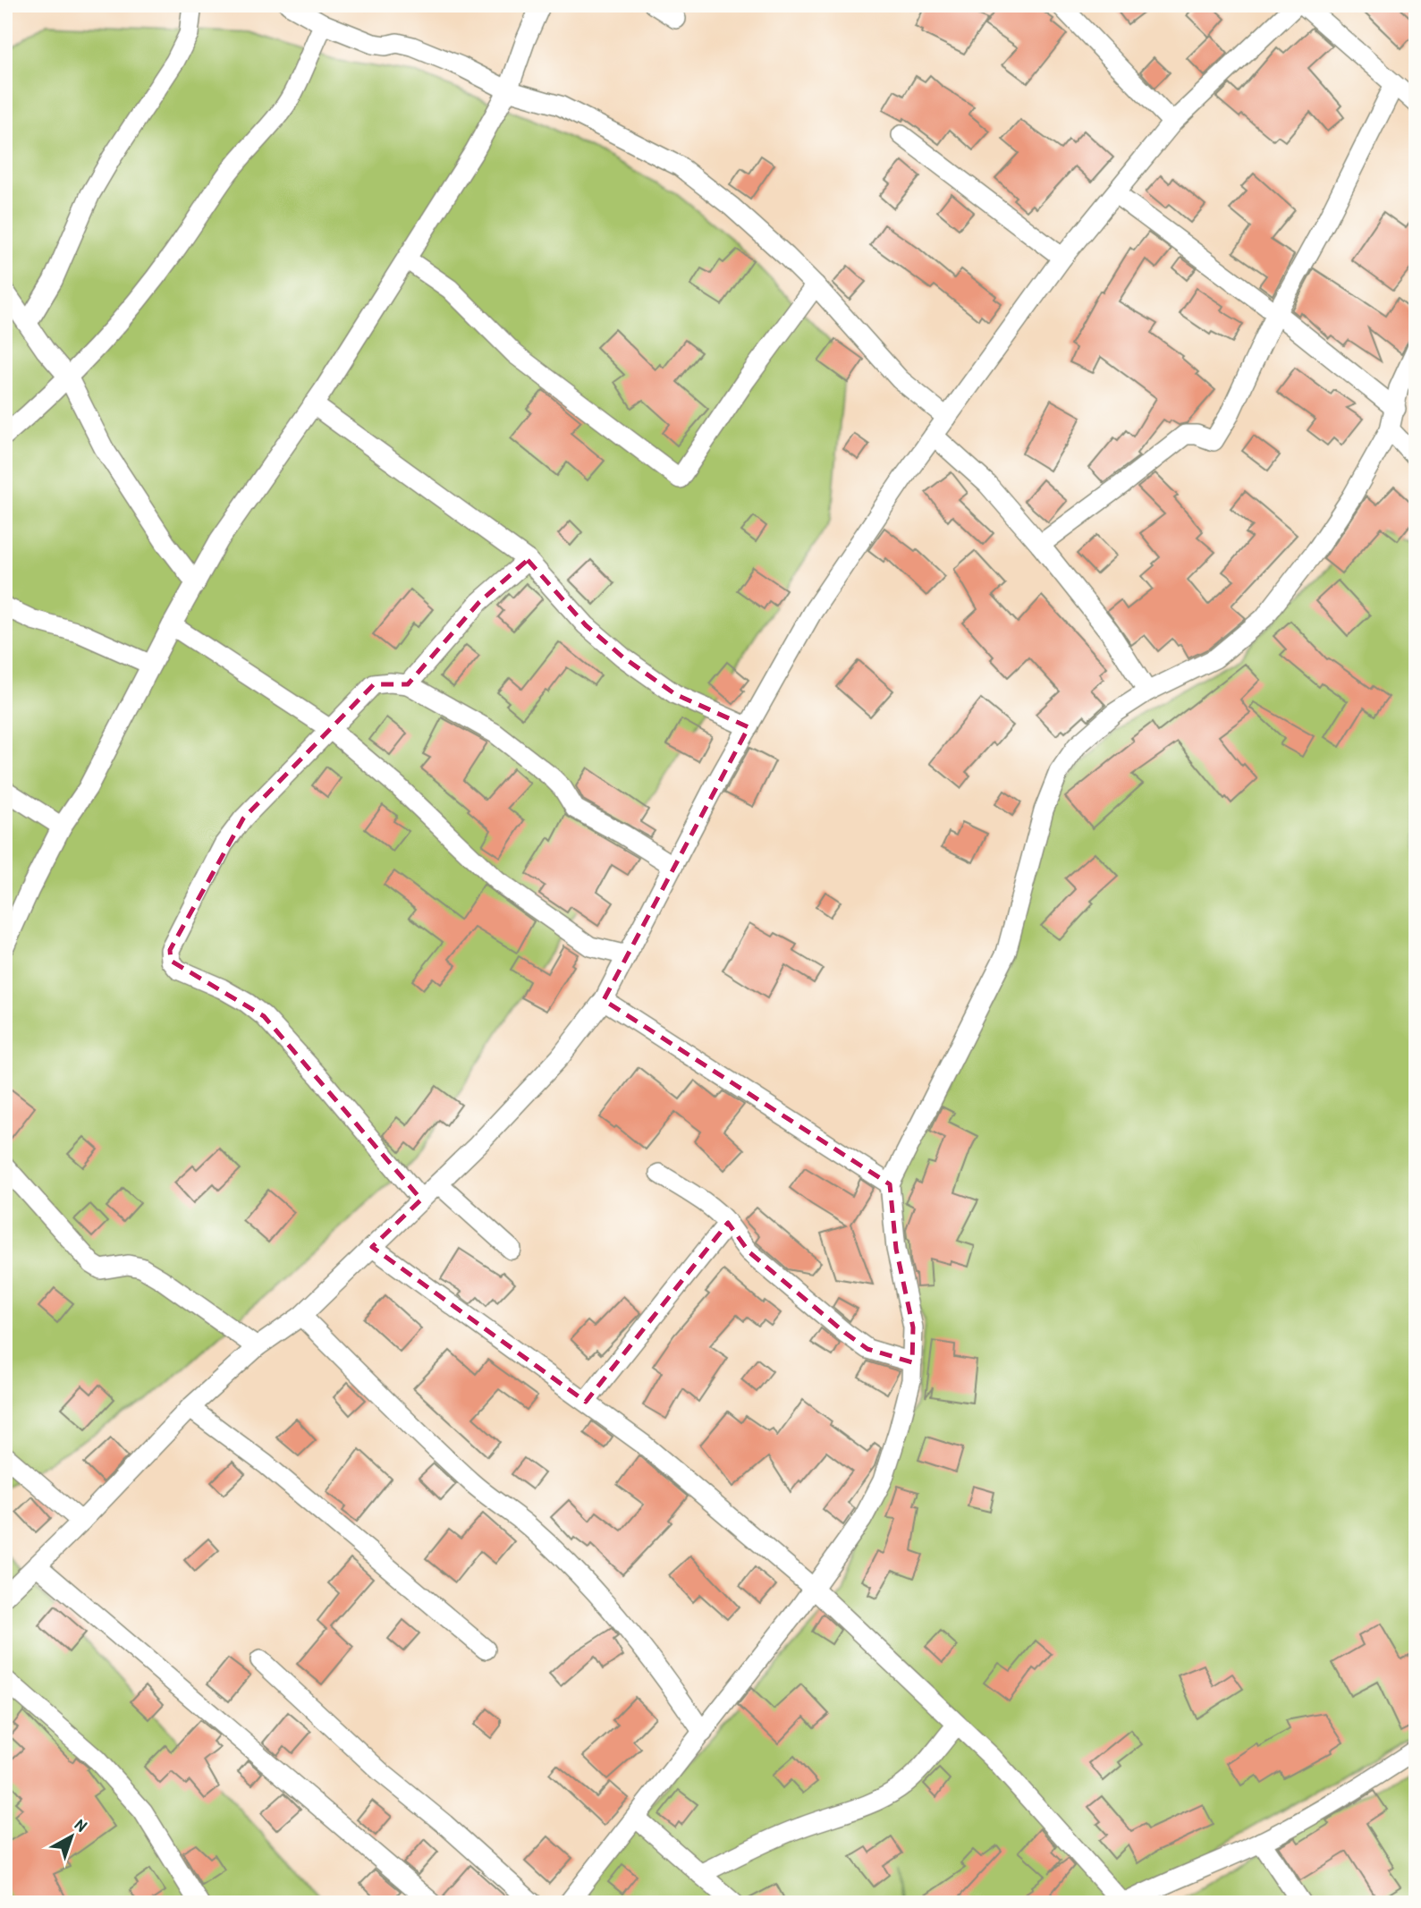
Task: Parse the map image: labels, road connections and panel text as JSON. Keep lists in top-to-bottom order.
{
  "north": "top right"
}
